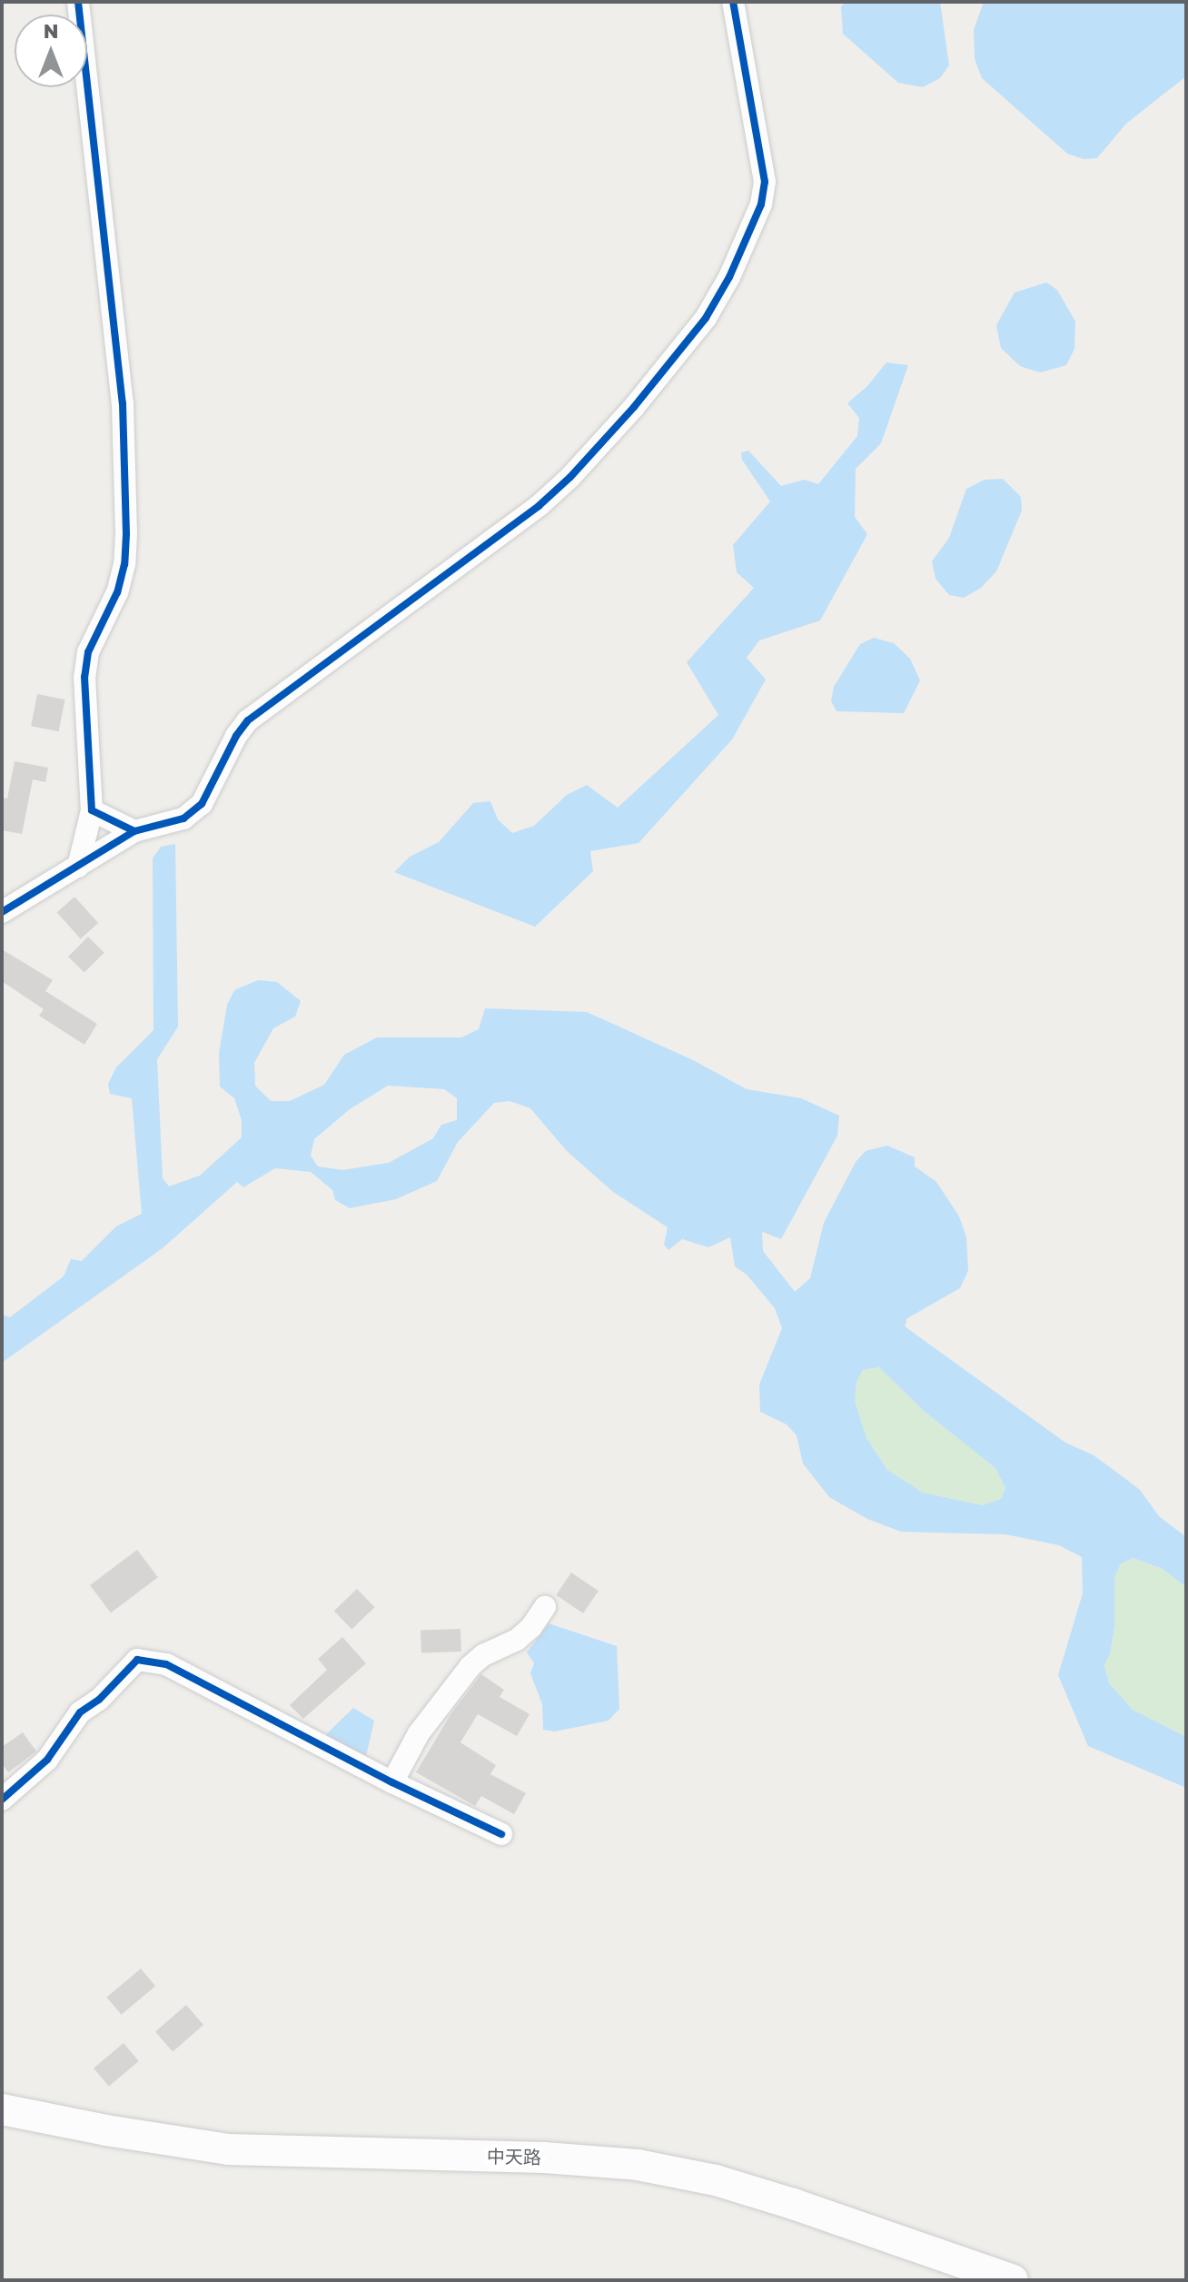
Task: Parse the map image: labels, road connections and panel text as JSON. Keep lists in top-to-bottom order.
{
  "streets": {
    "main road": ["中天路"]
  },
  "north": "top"
}
